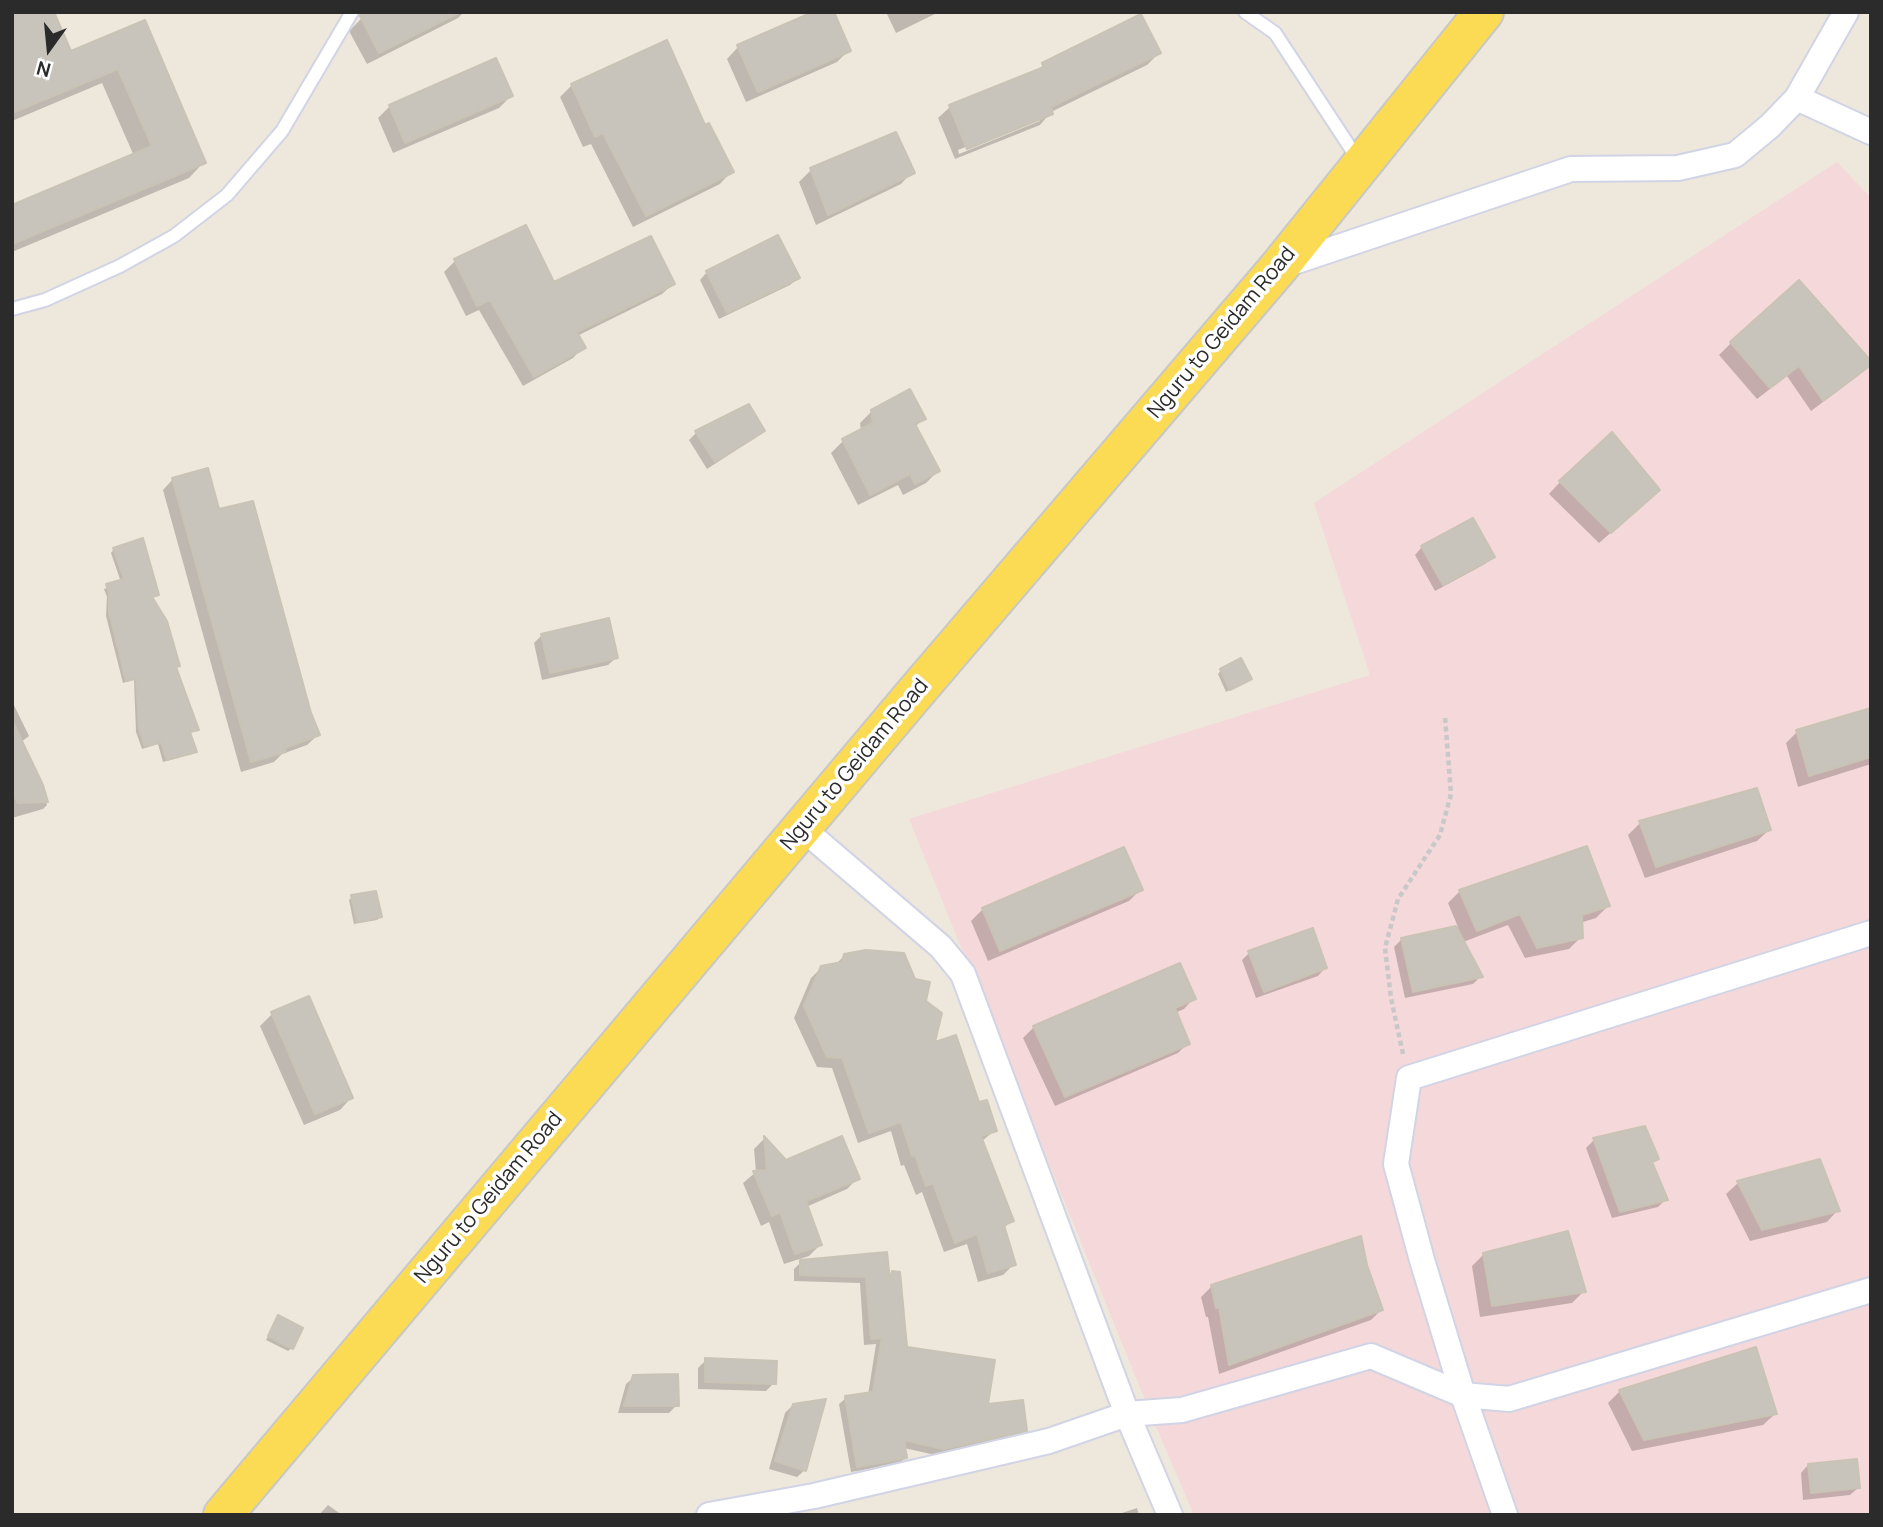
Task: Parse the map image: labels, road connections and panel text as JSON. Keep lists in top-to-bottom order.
{
  "streets": {
    "main road": ["Nguru to Geidam Road"]
  },
  "north": "bottom"
}
